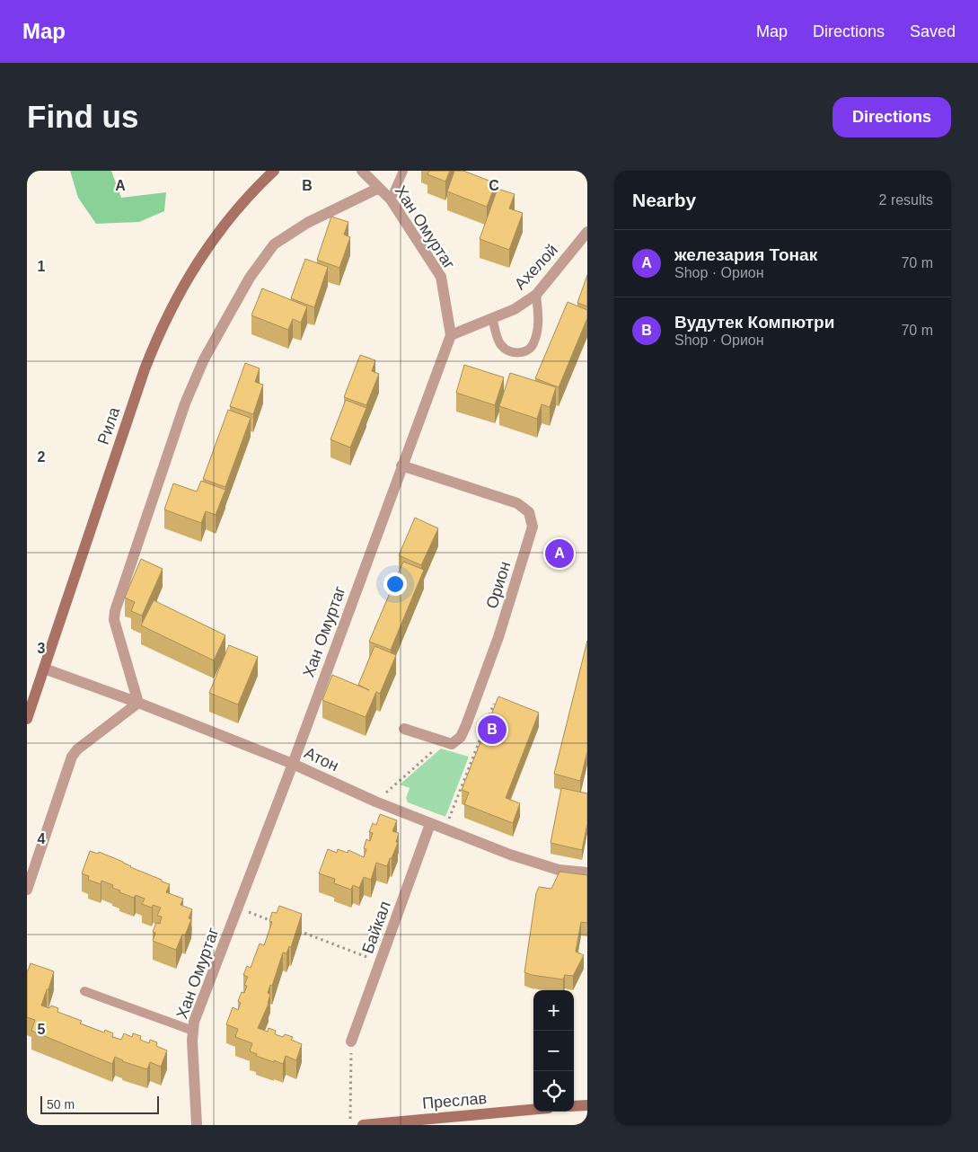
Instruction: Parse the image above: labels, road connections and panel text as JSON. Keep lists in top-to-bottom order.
{
  "streets": {
    "street": [
      "Хан Омуртаг",
      "Ахелой",
      "Рила",
      "Орион",
      "Атон",
      "Байкал",
      "Преслав"
    ]
  },
  "crossings": [
    ["Хан Омуртаг", "Ахелой"],
    ["Хан Омуртаг", "Орион"],
    ["Хан Омуртаг", "Атон"],
    ["Рила", "Атон"],
    ["Атон", "Байкал"]
  ],
  "scale_bar": "50 m",
  "page": {
    "header": "Map",
    "nav": ["Map", "Directions", "Saved"],
    "buttons": "Directions",
    "title": "Find us",
    "heading": ["Nearby", "2 results"],
    "list": [
      {
        "mark": "A",
        "name": "железария Тонак",
        "note": "Shop · Орион",
        "value": "70 m"
      },
      {
        "mark": "B",
        "name": "Вудутек Компютри",
        "note": "Shop · Орион",
        "value": "70 m"
      }
    ],
    "pins": ["A", "B"],
    "map_buttons": ["+", "−"],
    "scale": "50 m"
  },
  "grid": {
    "columns": ["A", "B", "C"],
    "rows": [
      "1",
      "2",
      "3",
      "4",
      "5"
    ]
  }
}
